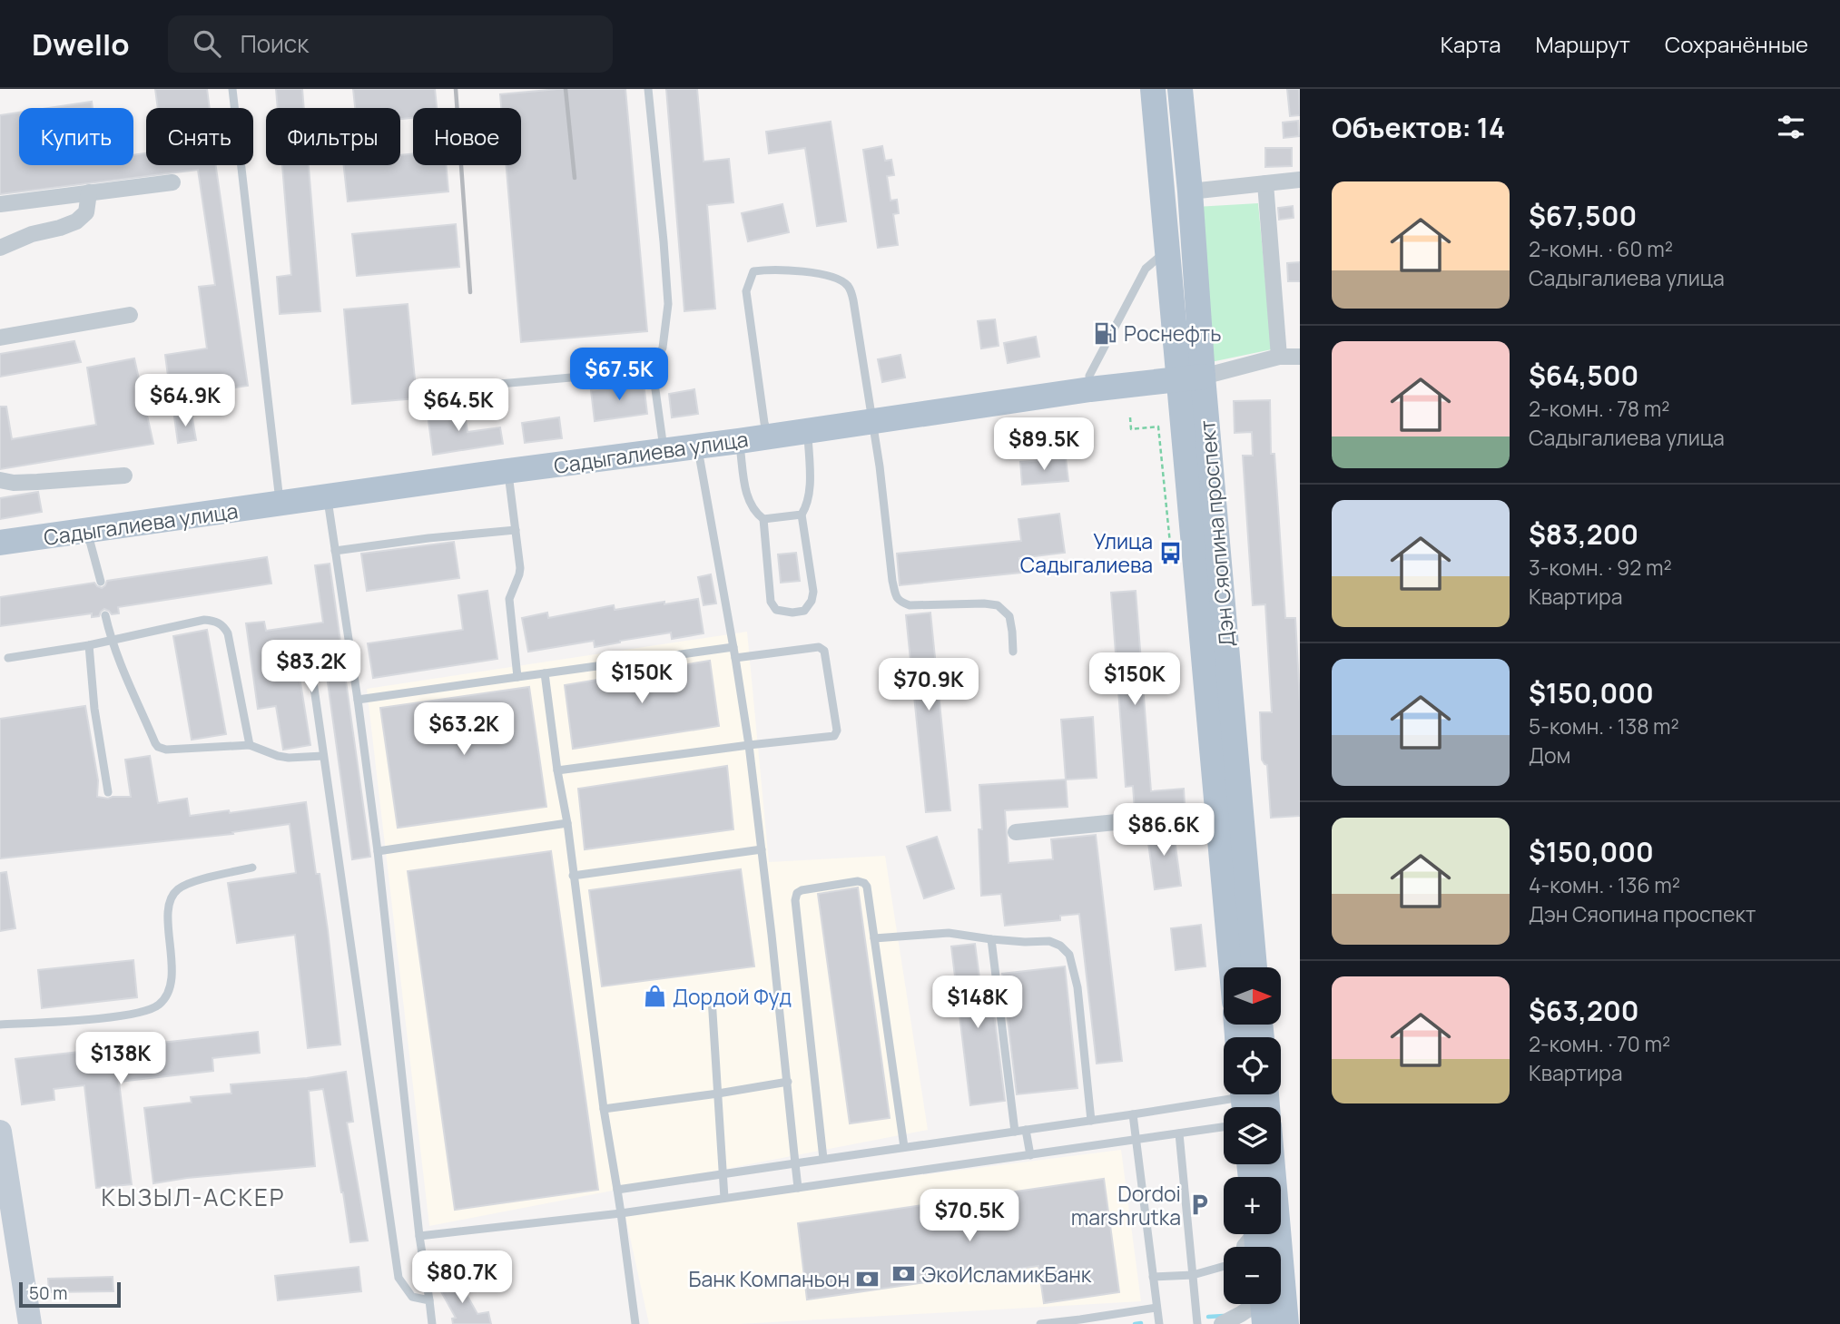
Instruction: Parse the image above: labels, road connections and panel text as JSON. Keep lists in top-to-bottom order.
{
  "streets": {
    "main road": ["Садыгалиева улица", "Дэн Сяопина проспект"]
  },
  "crossings": [
    ["Садыгалиева улица", "Дэн Сяопина проспект"]
  ],
  "districts": ["КЫЗЫЛ-АСКЕР"],
  "places": {
    "fuel station": ["Роснефть"],
    "bus stop": ["Улица Садыгалиева"],
    "shop": ["Дордой Фуд"],
    "parking": ["Dordoi marshrutka"],
    "bank": ["ЭкоИсламикБанк", "Банк Компаньон"]
  },
  "scale_bar": "50 m",
  "north": "right",
  "page": {
    "header": "Dwello",
    "search": "Поиск",
    "nav": ["Карта", "Маршрут", "Сохранённые"],
    "heading": "Объектов: 14",
    "chip": [
      "Купить",
      "Снять",
      "Фильтры",
      "Новое"
    ],
    "list": [
      {
        "name": "$67,500",
        "note": "2-комн. · 60 m² · Садыгалиева улица"
      },
      {
        "name": "$64,500",
        "note": "2-комн. · 78 m² · Садыгалиева улица"
      },
      {
        "name": "$83,200",
        "note": "3-комн. · 92 m² · Квартира"
      },
      {
        "name": "$150,000",
        "note": "5-комн. · 138 m² · Дом"
      },
      {
        "name": "$150,000",
        "note": "4-комн. · 136 m² · Дэн Сяопина проспект"
      },
      {
        "name": "$63,200",
        "note": "2-комн. · 70 m² · Квартира"
      }
    ],
    "price": [
      "$67.5K",
      "$64.9K",
      "$64.5K",
      "$89.5K",
      "$83.2K",
      "$150K",
      "$150K",
      "$70.9K",
      "$63.2K",
      "$86.6K",
      "$148K",
      "$138K",
      "$70.5K",
      "$80.7K"
    ],
    "map_buttons": ["+", "−"],
    "scale": "50 m"
  }
}
